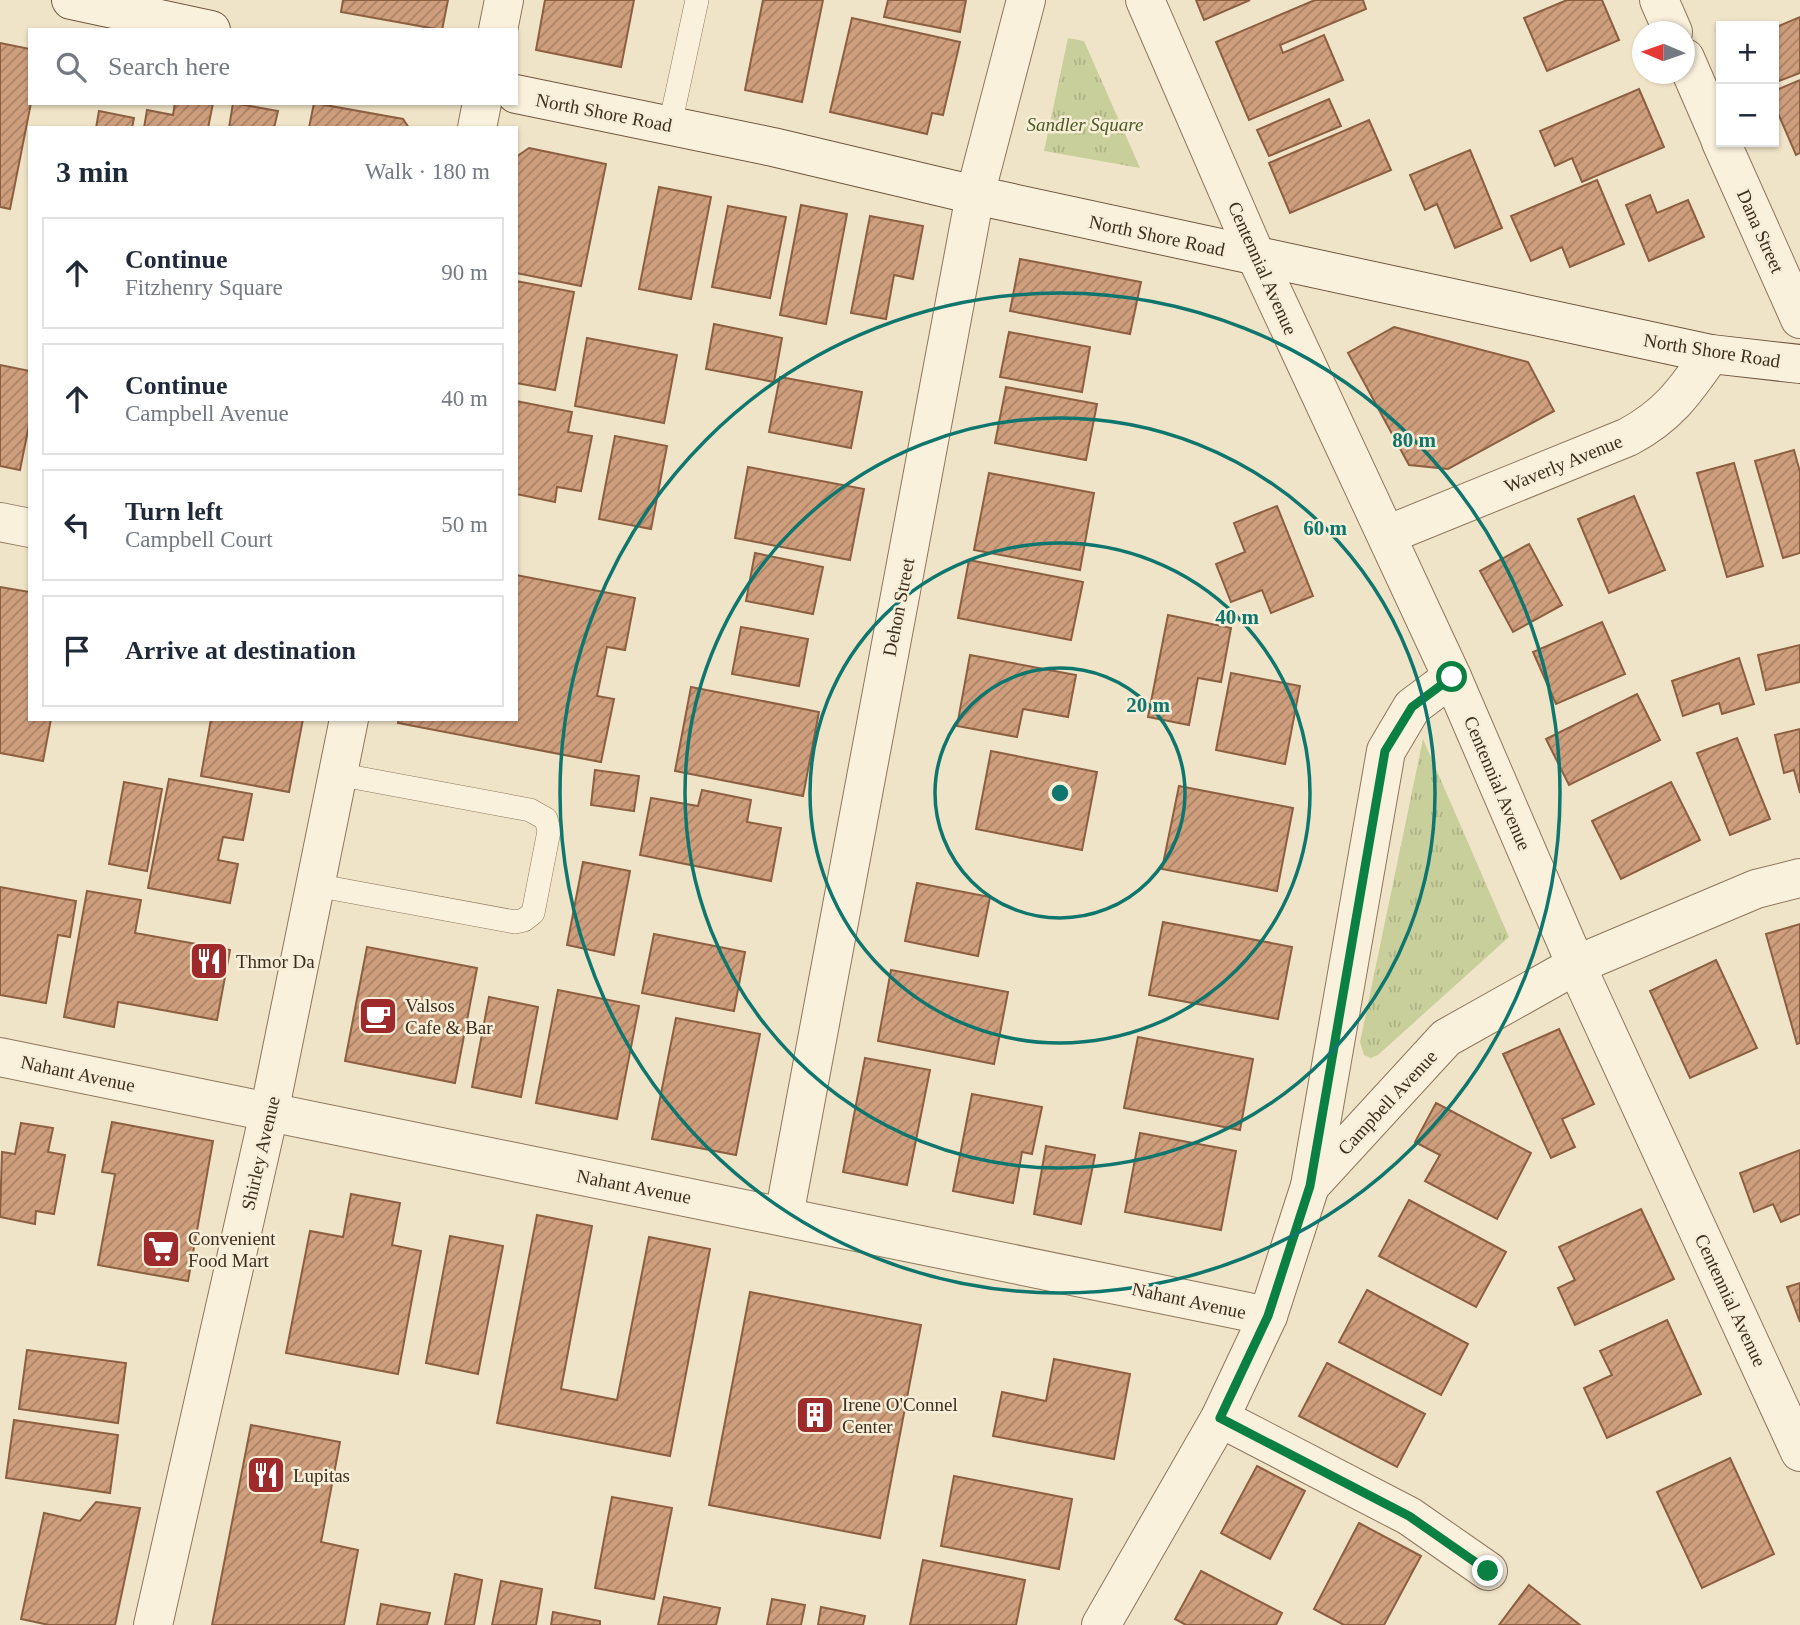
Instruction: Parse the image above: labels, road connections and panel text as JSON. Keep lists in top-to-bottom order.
{
  "streets": {
    "street": [
      "North Shore Road",
      "Dana Street",
      "Centennial Avenue",
      "Waverly Avenue",
      "Dehon Street",
      "Nahant Avenue",
      "Campbell Avenue",
      "Shirley Avenue"
    ]
  },
  "crossings": [
    ["North Shore Road", "Centennial Avenue"],
    ["North Shore Road", "Waverly Avenue"],
    ["North Shore Road", "Dehon Street"],
    ["Centennial Avenue", "Waverly Avenue"],
    ["Centennial Avenue", "Campbell Avenue"],
    ["Dehon Street", "Nahant Avenue"],
    ["Nahant Avenue", "Campbell Avenue"],
    ["Nahant Avenue", "Shirley Avenue"]
  ],
  "parks": ["Sandler Square"],
  "places": {
    "restaurant": ["Thmor Da", "Lupitas"],
    "cafe": ["Valsos Cafe & Bar"],
    "supermarket": ["Convenient Food Mart"],
    "building": ["Irene O'Connel Center"]
  },
  "north": "left",
  "page": {
    "map_buttons": ["+", "−"],
    "search": "Search here",
    "heading": ["3 min", "Walk · 180 m"],
    "list": [
      ["Continue", "Fitzhenry Square", "90 m"],
      ["Continue", "Campbell Avenue", "40 m"],
      ["Turn left", "Campbell Court", "50 m"],
      "Arrive at destination"
    ]
  },
  "rings": [
    "80 m",
    "60 m",
    "40 m",
    "20 m"
  ]
}
